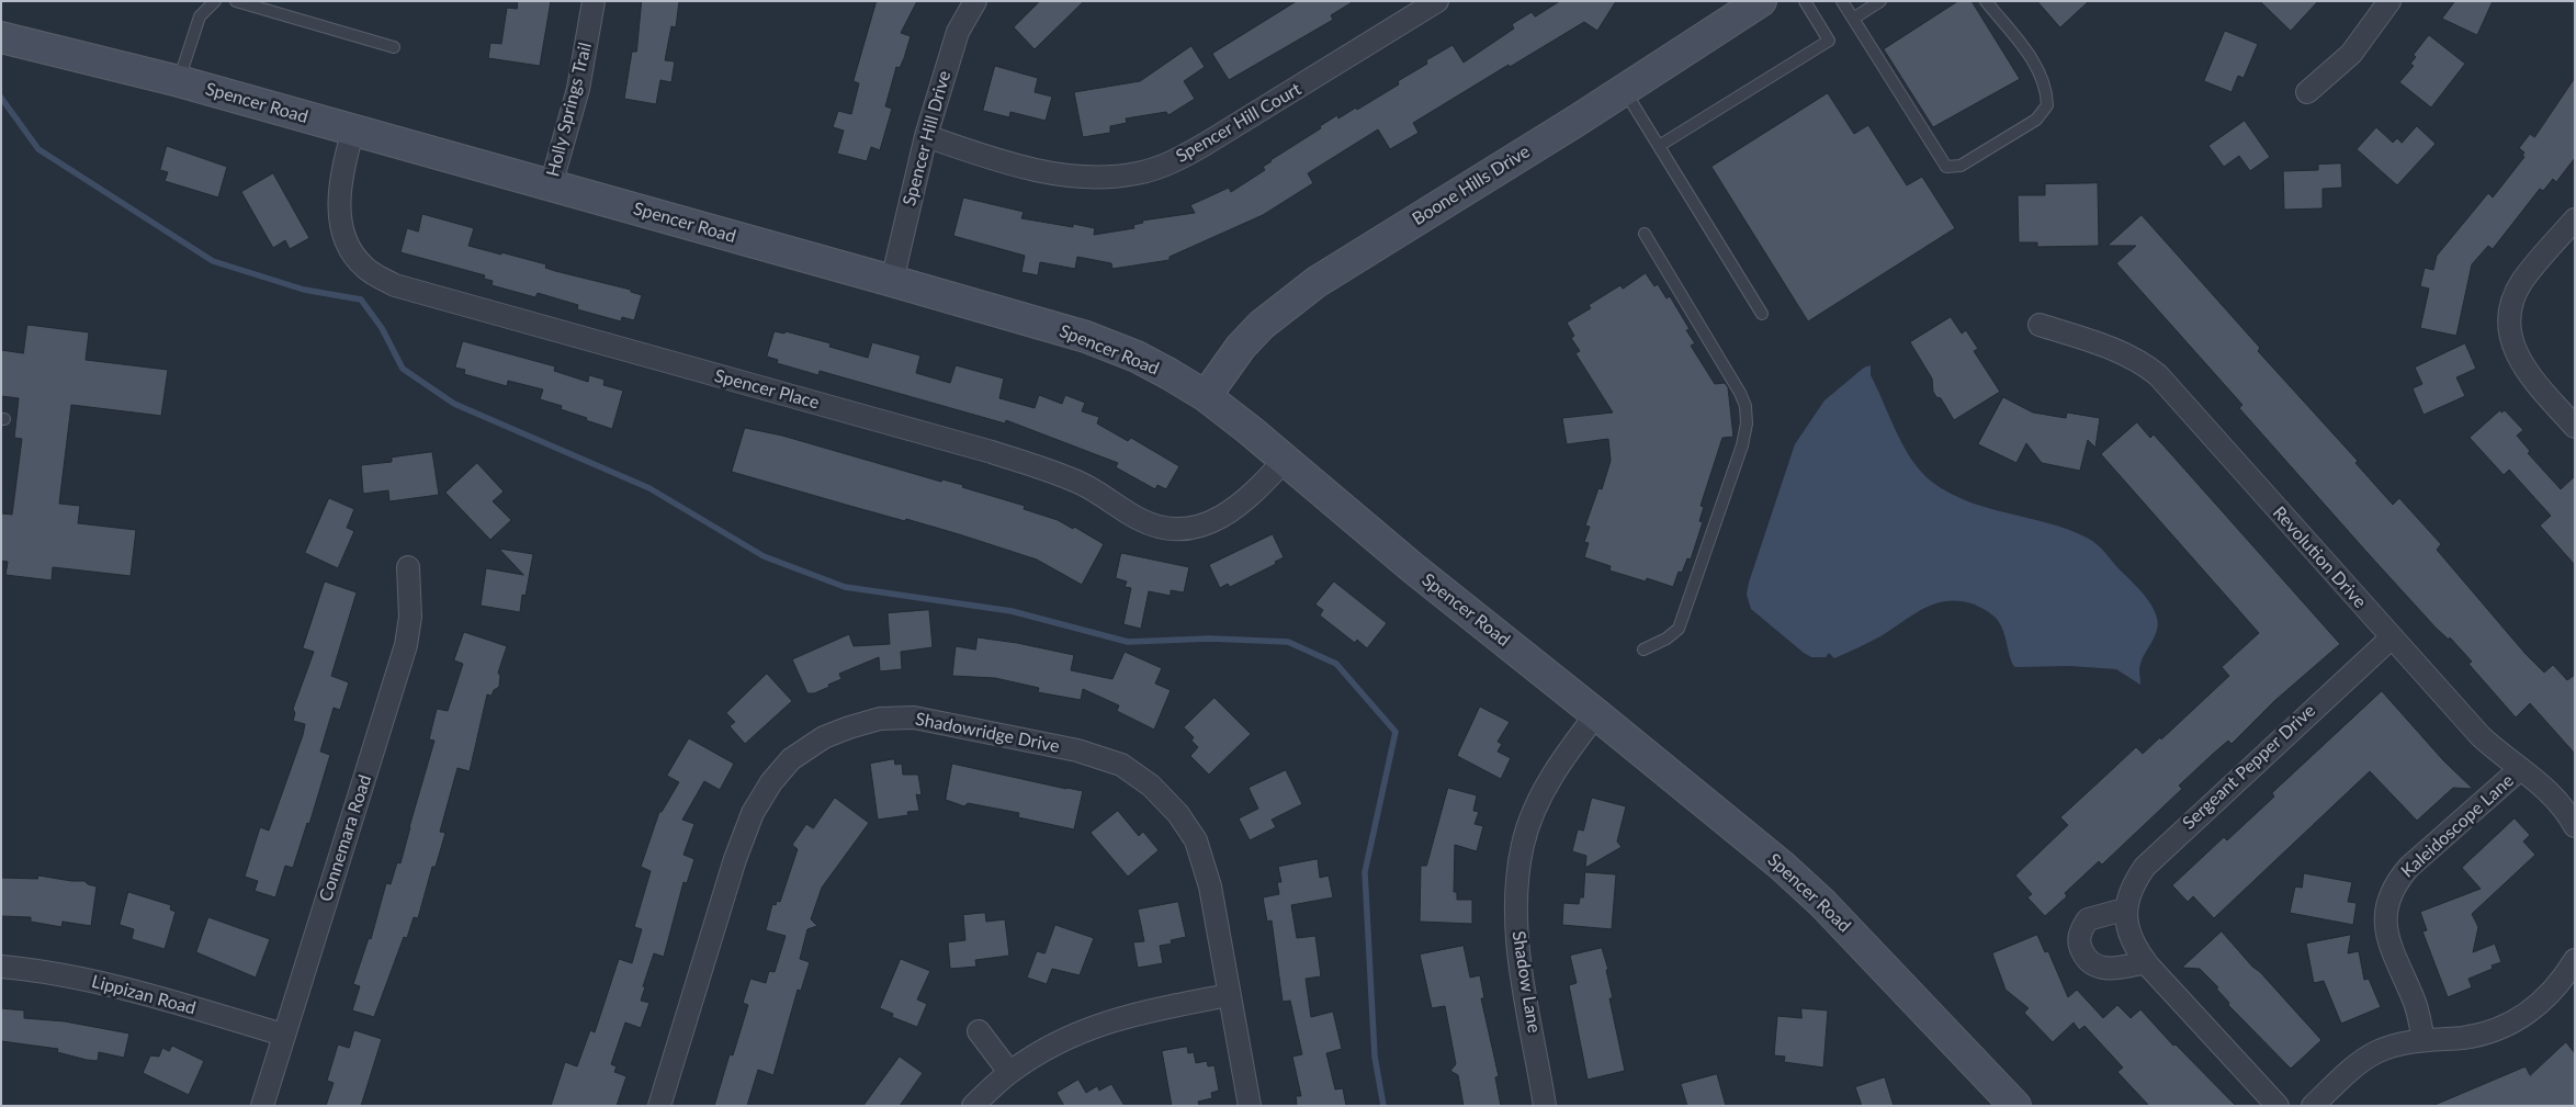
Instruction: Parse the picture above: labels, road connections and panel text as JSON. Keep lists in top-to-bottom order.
{
  "streets": {
    "main road": ["Spencer Road", "Boone Hills Drive"],
    "street": [
      "Holly Springs Trail",
      "Spencer Hill Court",
      "Spencer Hill Drive",
      "Spencer Place",
      "Revolution Drive",
      "Shadowridge Drive",
      "Sergeant Pepper Drive",
      "Kaleidoscope Lane",
      "Connemara Road",
      "Shadow Lane",
      "Lippizan Road"
    ]
  },
  "crossings": [
    ["Spencer Road", "Holly Springs Trail"],
    ["Spencer Road", "Spencer Hill Drive"],
    ["Spencer Road", "Boone Hills Drive"],
    ["Spencer Road", "Spencer Place"],
    ["Spencer Road", "Shadow Lane"],
    ["Spencer Hill Court", "Spencer Hill Drive"],
    ["Revolution Drive", "Sergeant Pepper Drive"],
    ["Revolution Drive", "Kaleidoscope Lane"],
    ["Connemara Road", "Lippizan Road"]
  ]
}
